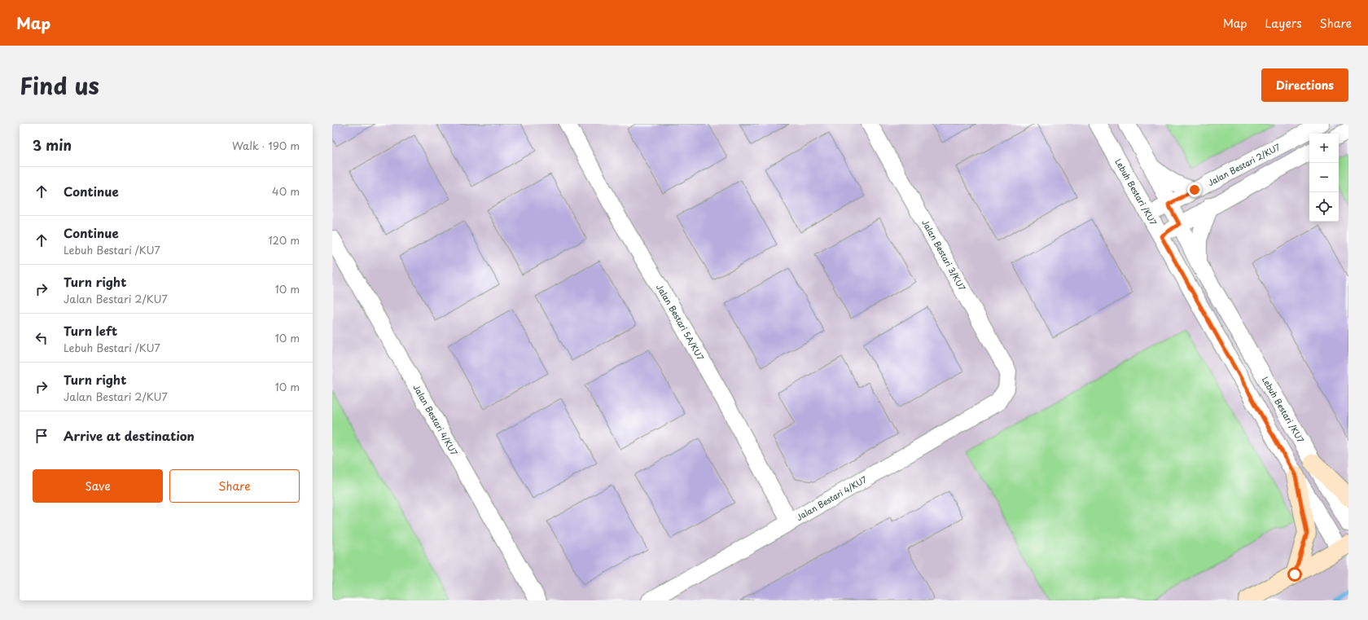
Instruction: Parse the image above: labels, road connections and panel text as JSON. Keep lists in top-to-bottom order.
{
  "streets": {
    "street": [
      "Jalan Bestari 2/KU7",
      "Lebuh Bestari /KU7",
      "Jalan Bestari 3/KU7",
      "Jalan Bestari 5A/KU7",
      "Jalan Bestari 4/KU7"
    ]
  },
  "crossings": [
    ["Jalan Bestari 2/KU7", "Lebuh Bestari /KU7"],
    ["Jalan Bestari 3/KU7", "Jalan Bestari 4/KU7"],
    ["Jalan Bestari 5A/KU7", "Jalan Bestari 4/KU7"]
  ],
  "page": {
    "header": "Map",
    "nav": ["Map", "Layers", "Share"],
    "title": "Find us",
    "buttons": [
      "Directions",
      ["Save", "Share"]
    ],
    "heading": ["3 min", "Walk · 190 m"],
    "map_buttons": ["+", "−"],
    "list": [
      ["Continue", "40 m"],
      ["Continue", "Lebuh Bestari /KU7", "120 m"],
      ["Turn right", "Jalan Bestari 2/KU7", "10 m"],
      ["Turn left", "Lebuh Bestari /KU7", "10 m"],
      ["Turn right", "Jalan Bestari 2/KU7", "10 m"],
      "Arrive at destination"
    ]
  }
}
